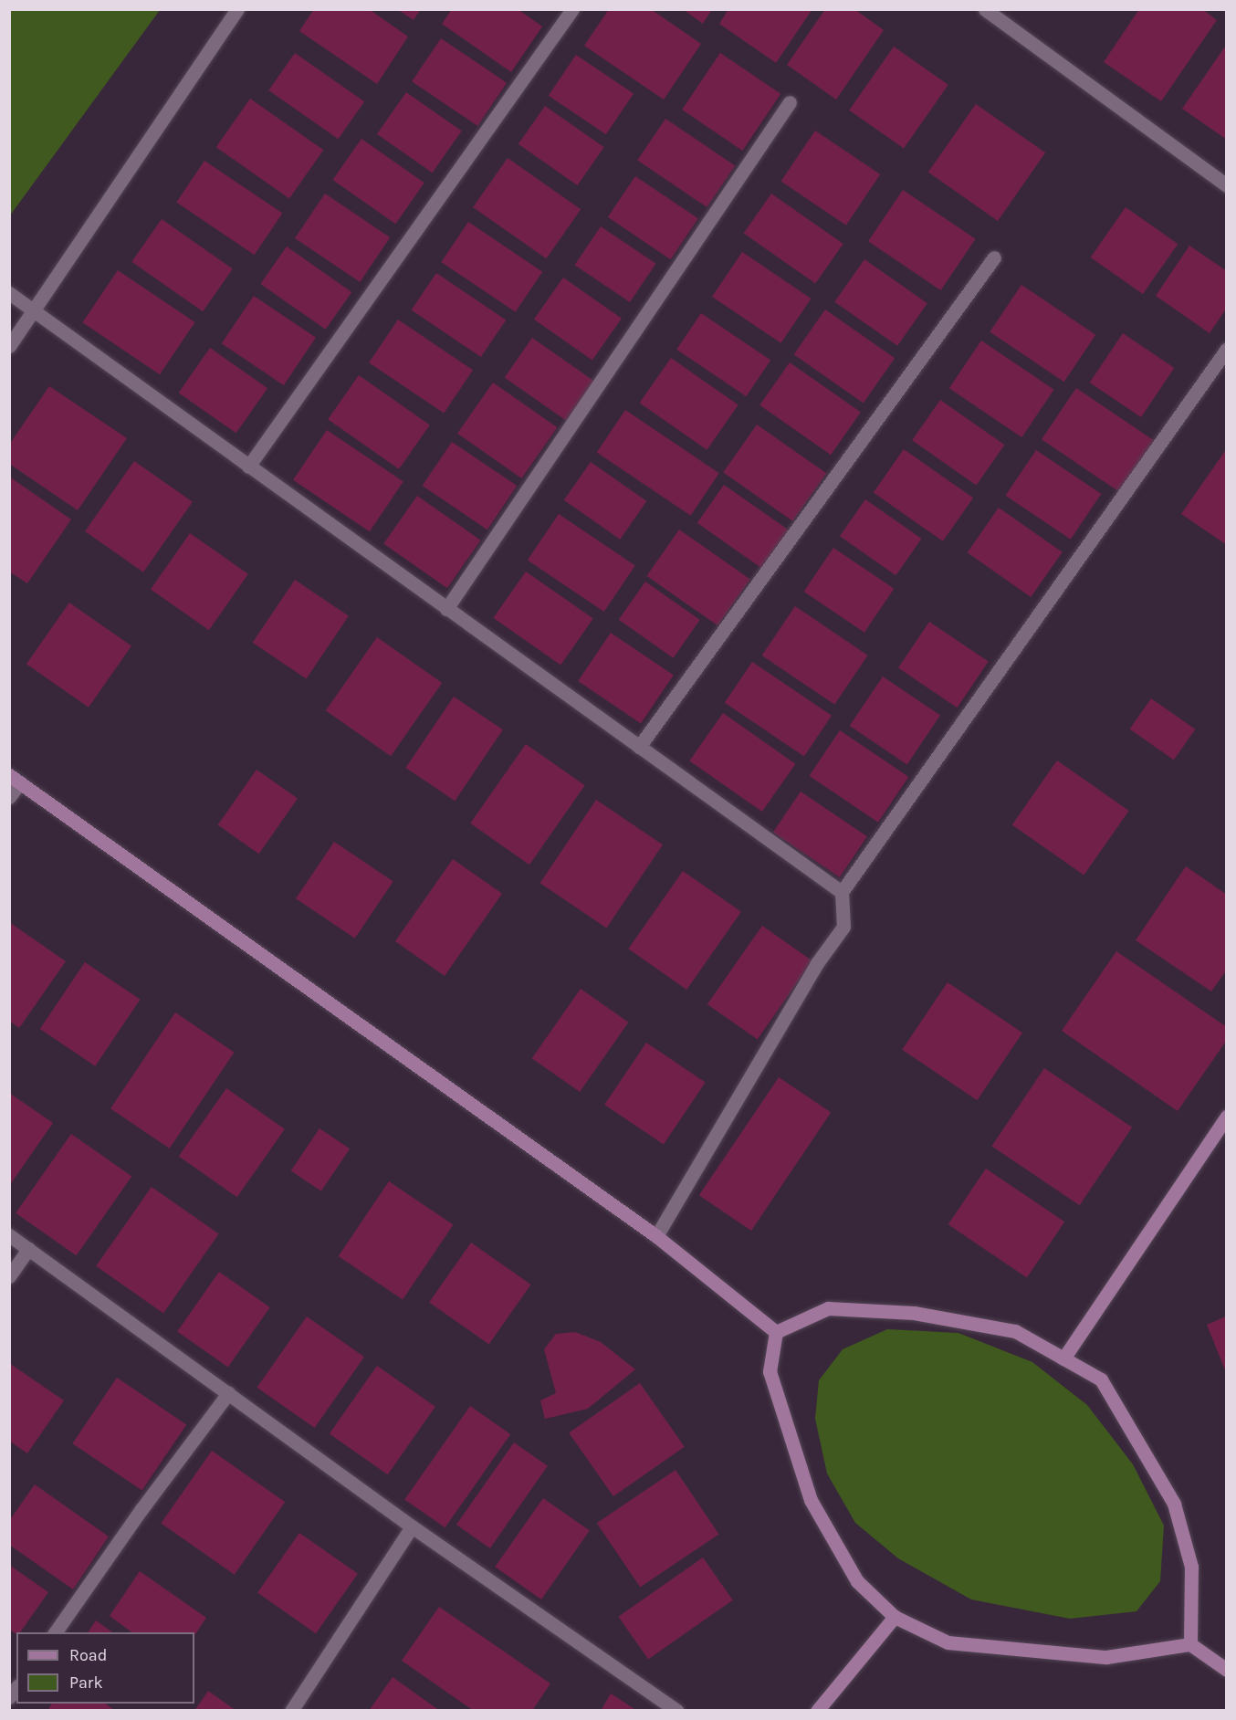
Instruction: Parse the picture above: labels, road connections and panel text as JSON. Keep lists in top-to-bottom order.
{
  "legend": ["Road", "Park"]
}
